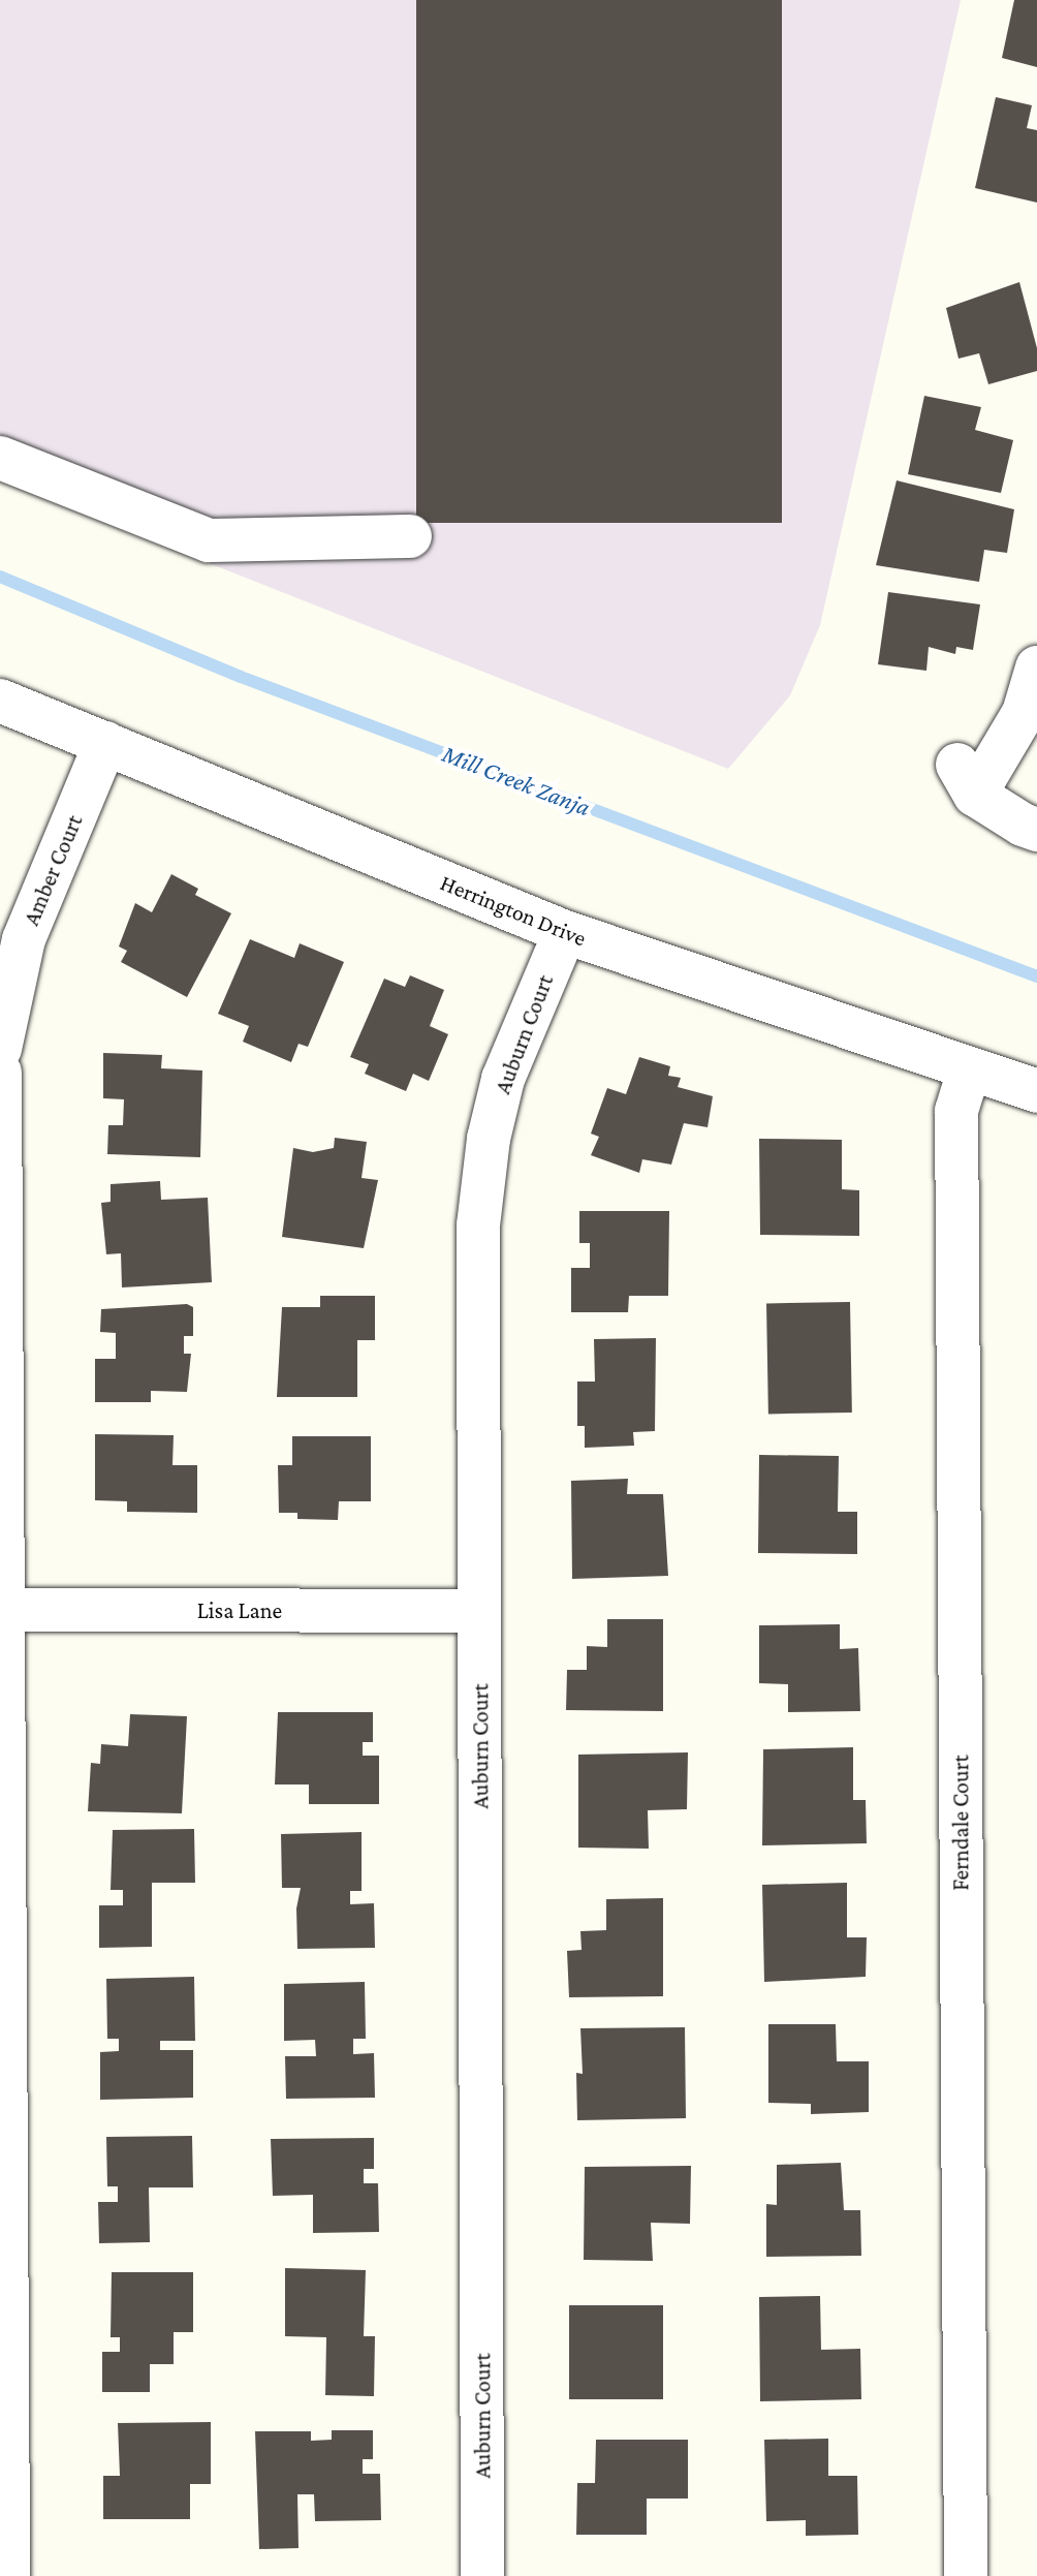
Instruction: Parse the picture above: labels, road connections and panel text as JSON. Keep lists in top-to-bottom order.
{
  "streets": {
    "street": [
      "Amber Court",
      "Herrington Drive",
      "Auburn Court",
      "Lisa Lane",
      "Ferndale Court"
    ]
  },
  "crossings": [
    ["Amber Court", "Herrington Drive"],
    ["Herrington Drive", "Auburn Court"],
    ["Herrington Drive", "Ferndale Court"],
    ["Auburn Court", "Lisa Lane"]
  ],
  "water": ["Mill Creek Zanja"]
}
